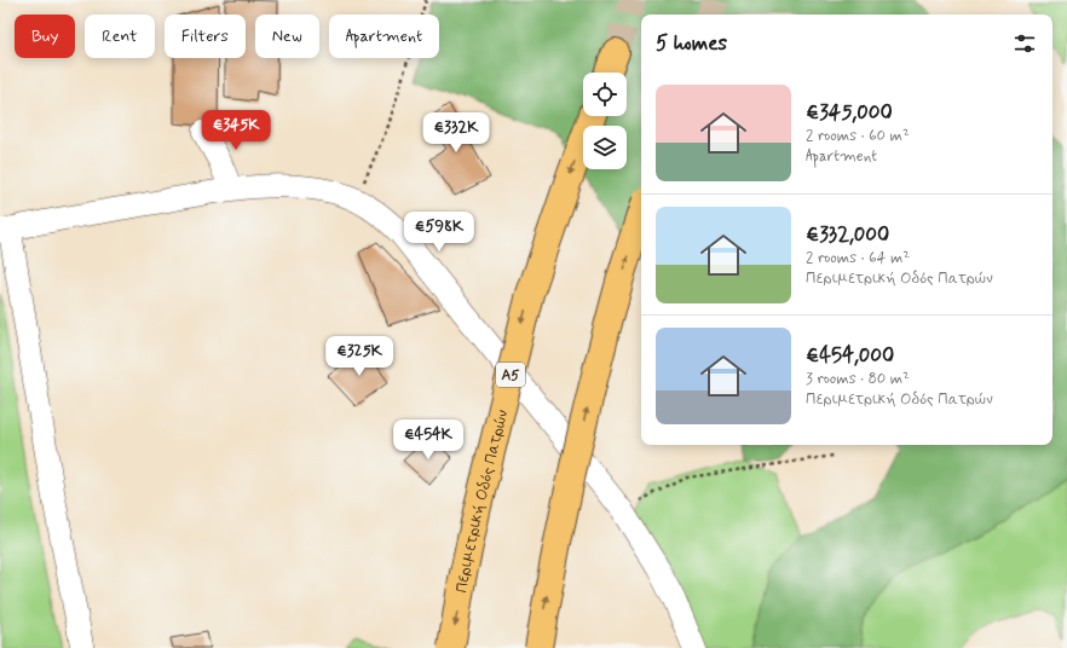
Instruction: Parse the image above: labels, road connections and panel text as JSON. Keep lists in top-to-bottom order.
{
  "streets": {
    "highway": ["Α5", "Περιμετρική Οδός Πατρών"]
  },
  "page": {
    "chip": [
      "Buy",
      "Rent",
      "Filters",
      "New",
      "Apartment"
    ],
    "heading": "5 homes",
    "list": [
      {
        "name": "€345,000",
        "note": "2 rooms · 60 m² · Apartment"
      },
      {
        "name": "€332,000",
        "note": "2 rooms · 64 m² · Περιμετρική Οδός Πατρών"
      },
      {
        "name": "€454,000",
        "note": "3 rooms · 80 m² · Περιμετρική Οδός Πατρών"
      }
    ],
    "price": [
      "€345K",
      "€332K",
      "€598K",
      "€325K",
      "€454K"
    ]
  }
}
